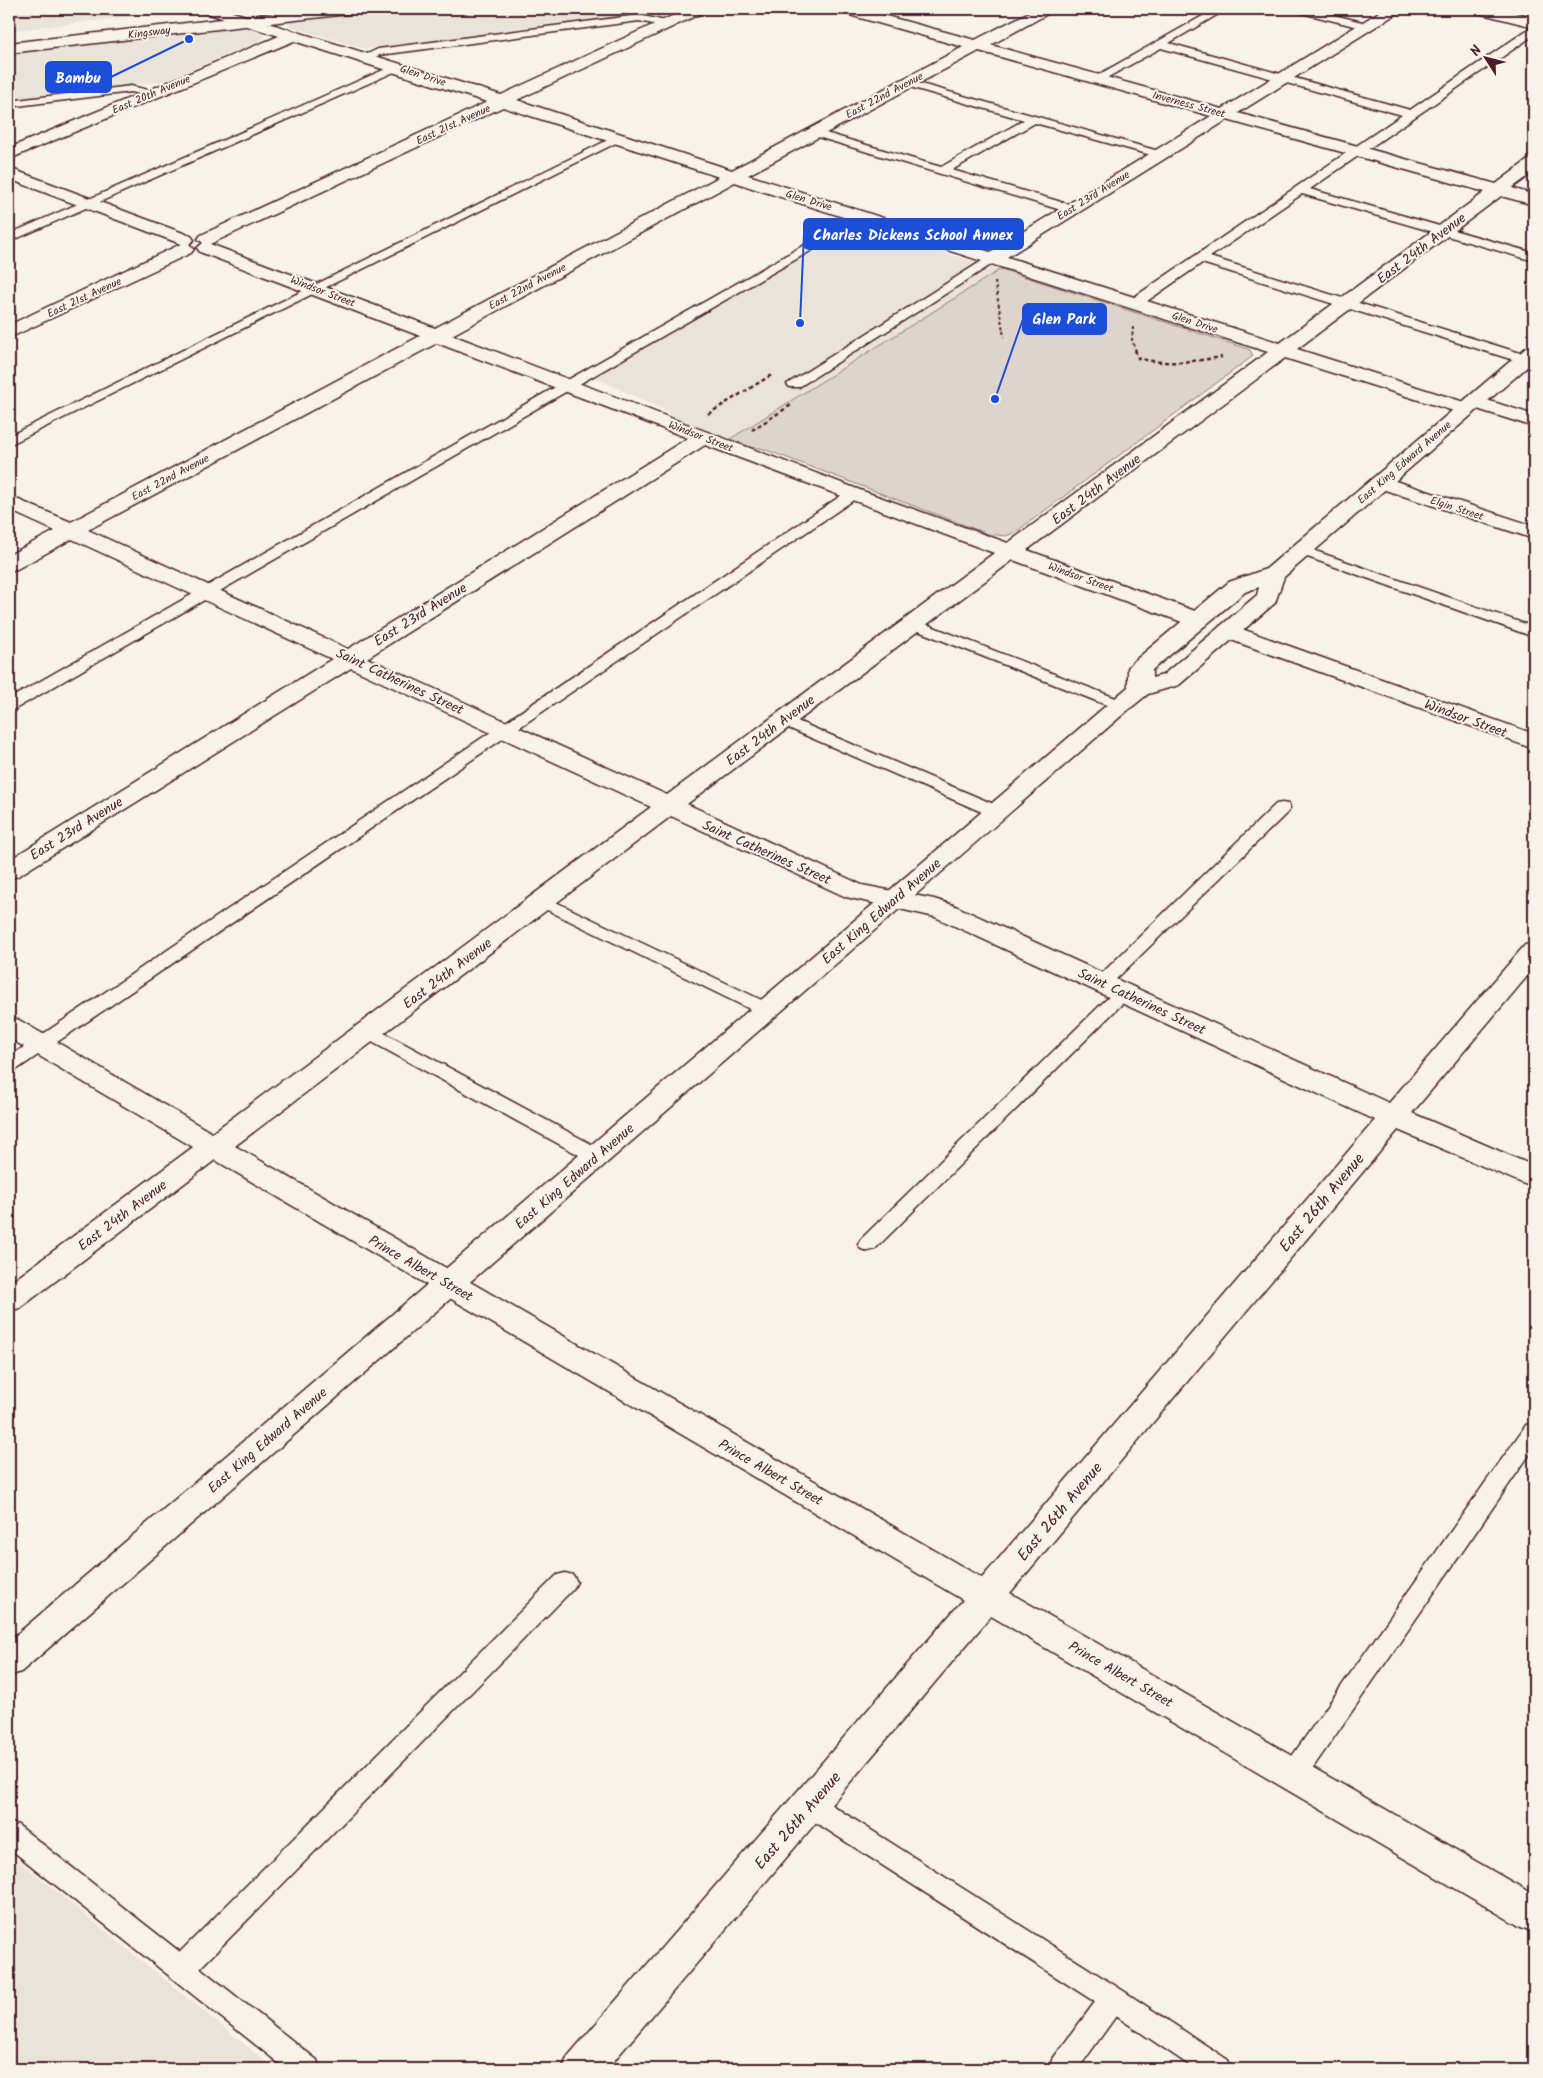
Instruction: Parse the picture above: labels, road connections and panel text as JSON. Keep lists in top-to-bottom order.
{
  "streets": {
    "street": [
      "Kingsway",
      "Glen Drive",
      "East 20th Avenue",
      "East 22nd Avenue",
      "Inverness Street",
      "East 21st Avenue",
      "East 23rd Avenue",
      "East 24th Avenue",
      "Windsor Street",
      "East King Edward Avenue",
      "Elgin Street",
      "Saint Catherines Street",
      "East 26th Avenue",
      "Prince Albert Street"
    ]
  },
  "crossings": [
    ["Kingsway", "Glen Drive"],
    ["Glen Drive", "East 20th Avenue"],
    ["Glen Drive", "East 22nd Avenue"],
    ["Glen Drive", "East 21st Avenue"],
    ["Glen Drive", "East 23rd Avenue"],
    ["Glen Drive", "East 24th Avenue"],
    ["Glen Drive", "East King Edward Avenue"],
    ["East 22nd Avenue", "Inverness Street"],
    ["East 22nd Avenue", "Windsor Street"],
    ["East 22nd Avenue", "Saint Catherines Street"],
    ["Inverness Street", "East 23rd Avenue"],
    ["Inverness Street", "East 24th Avenue"],
    ["East 21st Avenue", "Windsor Street"],
    ["East 23rd Avenue", "Windsor Street"],
    ["East 23rd Avenue", "Saint Catherines Street"],
    ["East 24th Avenue", "Windsor Street"],
    ["East 24th Avenue", "Saint Catherines Street"],
    ["East 24th Avenue", "Prince Albert Street"],
    ["Windsor Street", "East King Edward Avenue"],
    ["East King Edward Avenue", "Elgin Street"],
    ["East King Edward Avenue", "Saint Catherines Street"],
    ["East King Edward Avenue", "Prince Albert Street"],
    ["Saint Catherines Street", "East 26th Avenue"],
    ["East 26th Avenue", "Prince Albert Street"]
  ],
  "places": ["Bambu", "Charles Dickens School Annex", "Glen Park"],
  "north": "top left"
}
